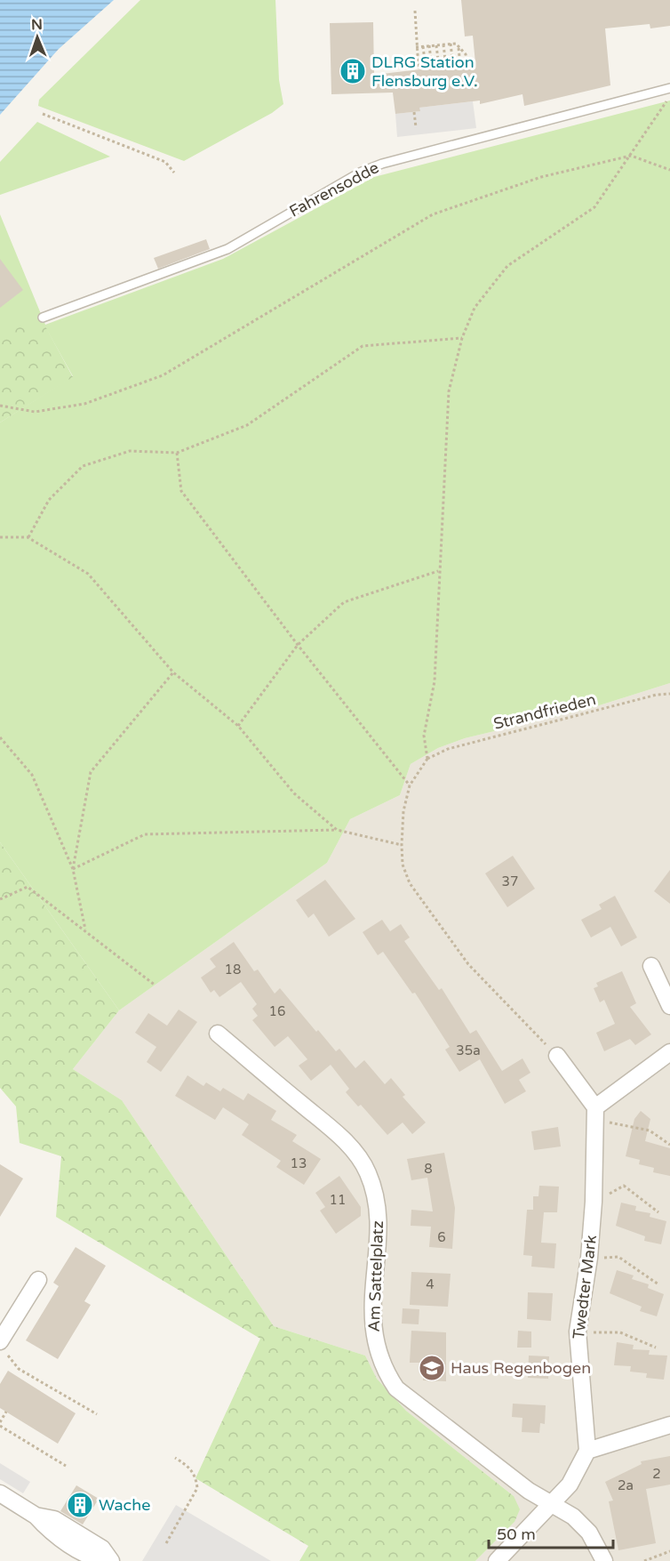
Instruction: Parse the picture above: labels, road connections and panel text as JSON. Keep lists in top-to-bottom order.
{
  "streets": {
    "street": ["Am Sattelplatz", "Twedter Mark"],
    "lane": ["Fahrensodde"],
    "path": ["Strandfrieden"]
  },
  "places": {
    "building": ["DLRG Station Flensburg e.V.", "Wache"],
    "school or university": ["Haus Regenbogen"]
  },
  "house_numbers": [
    "37",
    "18",
    "16",
    "35a",
    "13",
    "8",
    "11",
    "6",
    "4",
    "2",
    "2a"
  ],
  "scale_bar": "50 m",
  "north": "top"
}
